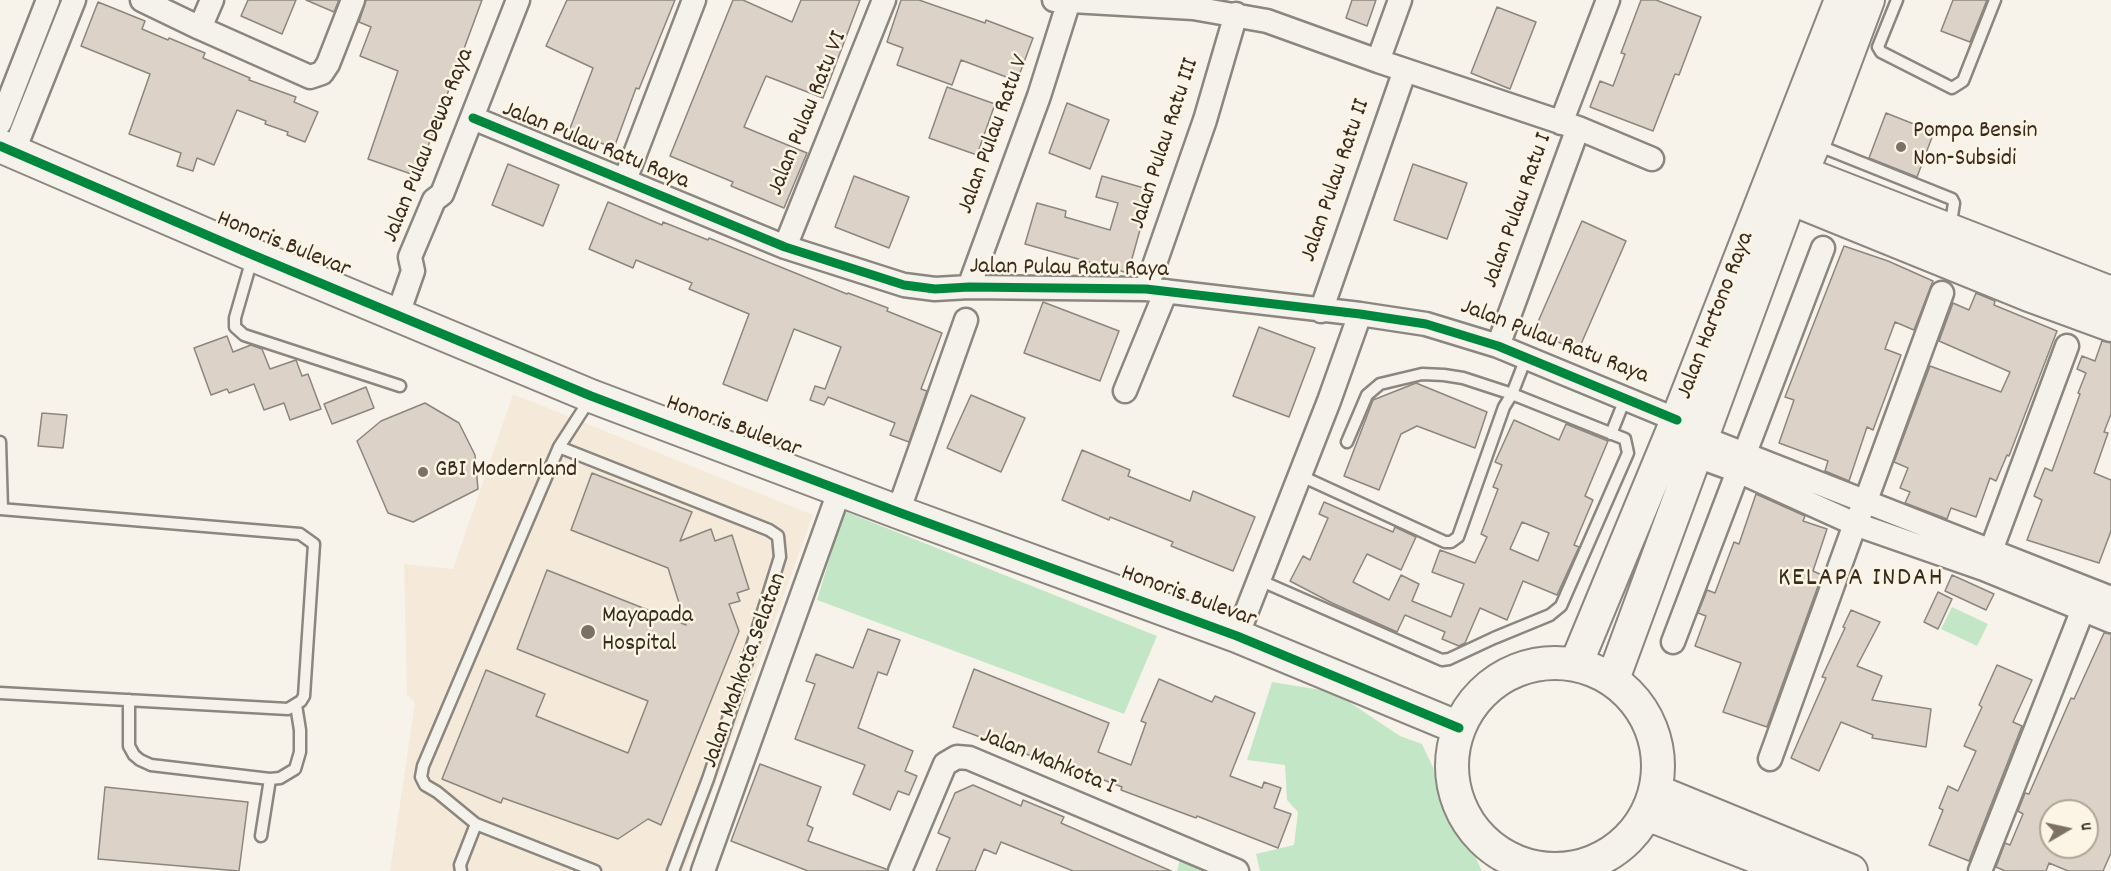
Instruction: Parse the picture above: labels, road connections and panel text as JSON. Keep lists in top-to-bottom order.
{
  "streets": {
    "street": [
      "Jalan Pulau Ratu VI",
      "Jalan Pulau Ratu V",
      "Jalan Pulau Ratu III",
      "Jalan Pulau Dewa Raya",
      "Jalan Pulau Ratu Raya",
      "Jalan Pulau Ratu II",
      "Jalan Pulau Ratu I",
      "Honoris Bulevar",
      "Jalan Hartono Raya",
      "Jalan Mahkota Selatan",
      "Jalan Mahkota I"
    ]
  },
  "crossings": [
    ["Jalan Pulau Ratu VI", "Jalan Pulau Ratu Raya"],
    ["Jalan Pulau Ratu V", "Jalan Pulau Ratu Raya"],
    ["Jalan Pulau Ratu III", "Jalan Pulau Ratu Raya"],
    ["Jalan Pulau Dewa Raya", "Jalan Pulau Ratu Raya"],
    ["Jalan Pulau Dewa Raya", "Honoris Bulevar"],
    ["Jalan Pulau Ratu Raya", "Jalan Pulau Ratu II"],
    ["Jalan Pulau Ratu Raya", "Jalan Pulau Ratu I"],
    ["Jalan Pulau Ratu Raya", "Jalan Hartono Raya"],
    ["Honoris Bulevar", "Jalan Hartono Raya"],
    ["Honoris Bulevar", "Jalan Mahkota Selatan"]
  ],
  "districts": ["KELAPA INDAH"],
  "places": ["Pompa Bensin Non-Subsidi", "GBI Modernland", "Mayapada Hospital"],
  "north": "right"
}
